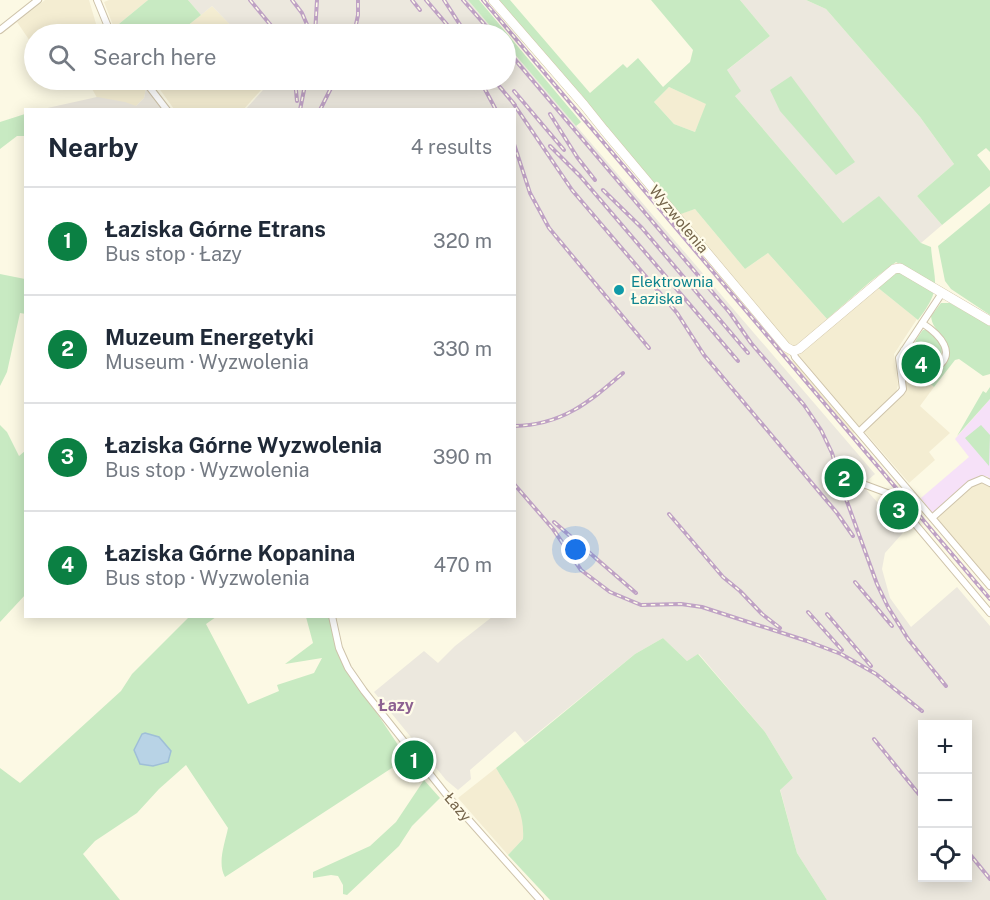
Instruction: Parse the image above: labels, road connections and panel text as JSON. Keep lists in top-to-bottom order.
{
  "streets": {
    "street": ["Wyzwolenia", "Łazy"]
  },
  "districts": ["Łazy"],
  "places": ["Elektrownia Łaziska"],
  "page": {
    "search": "Search here",
    "heading": ["Nearby", "4 results"],
    "list": [
      {
        "mark": "1",
        "name": "Łaziska Górne Etrans",
        "note": "Bus stop · Łazy",
        "value": "320 m"
      },
      {
        "mark": "2",
        "name": "Muzeum Energetyki",
        "note": "Museum · Wyzwolenia",
        "value": "330 m"
      },
      {
        "mark": "3",
        "name": "Łaziska Górne Wyzwolenia",
        "note": "Bus stop · Wyzwolenia",
        "value": "390 m"
      },
      {
        "mark": "4",
        "name": "Łaziska Górne Kopanina",
        "note": "Bus stop · Wyzwolenia",
        "value": "470 m"
      }
    ],
    "pins": [
      "4",
      "2",
      "3",
      "1"
    ],
    "map_buttons": ["+", "−"]
  }
}
